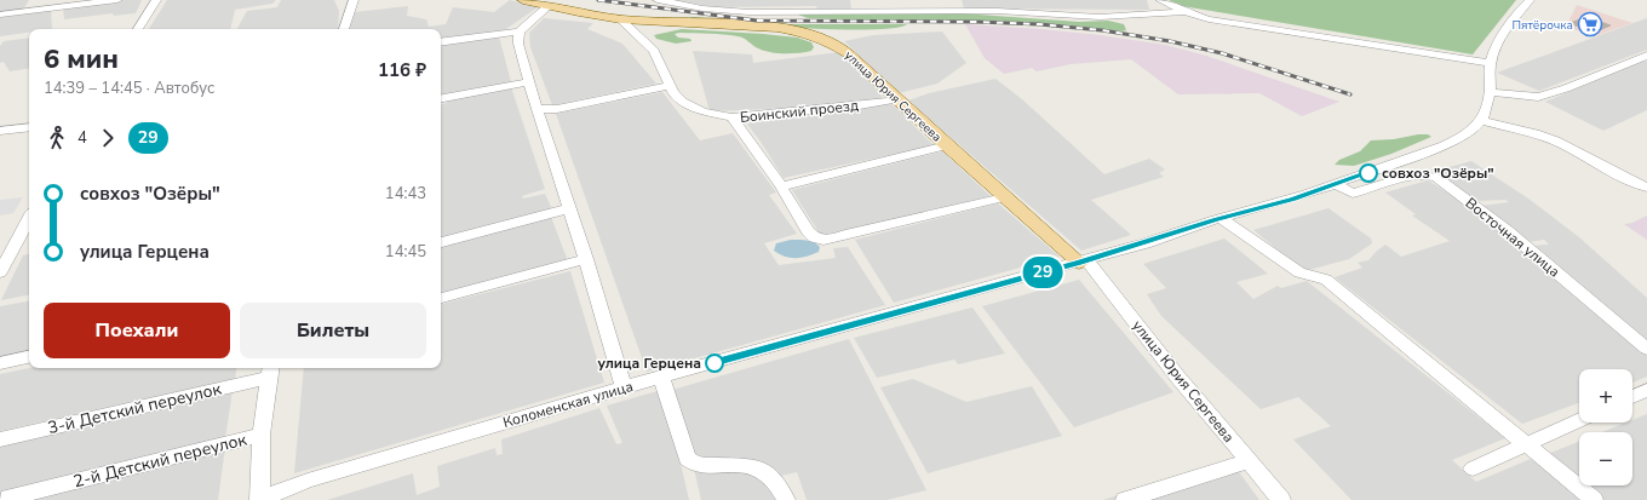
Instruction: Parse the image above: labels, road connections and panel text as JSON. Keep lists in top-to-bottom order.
{
  "streets": {
    "main road": ["улица Юрия Сергеева"],
    "street": [
      "Боинский проезд",
      "Восточная улица",
      "Коломенская улица",
      "3-й Детский переулок",
      "2-й Детский переулок"
    ]
  },
  "crossings": [
    ["улица Юрия Сергеева", "Боинский проезд"],
    ["улица Юрия Сергеева", "Коломенская улица"],
    ["Восточная улица", "Коломенская улица"]
  ],
  "places": {
    "supermarket": ["Пятёрочка"],
    "other": ["совхоз \"Озёры\"", "улица Герцена"]
  },
  "lines": ["bus line 29"],
  "page": {
    "on_map": "29",
    "heading": ["6 мин", "14:39 – 14:45 · Автобус", "116 ₽"],
    "legs": ["4", "29"],
    "list": [
      {
        "name": "совхоз \"Озёры\"",
        "value": "14:43"
      },
      {
        "name": "улица Герцена",
        "value": "14:45"
      }
    ],
    "buttons": ["Поехали", "Билеты"],
    "map_buttons": ["+", "−"]
  }
}
